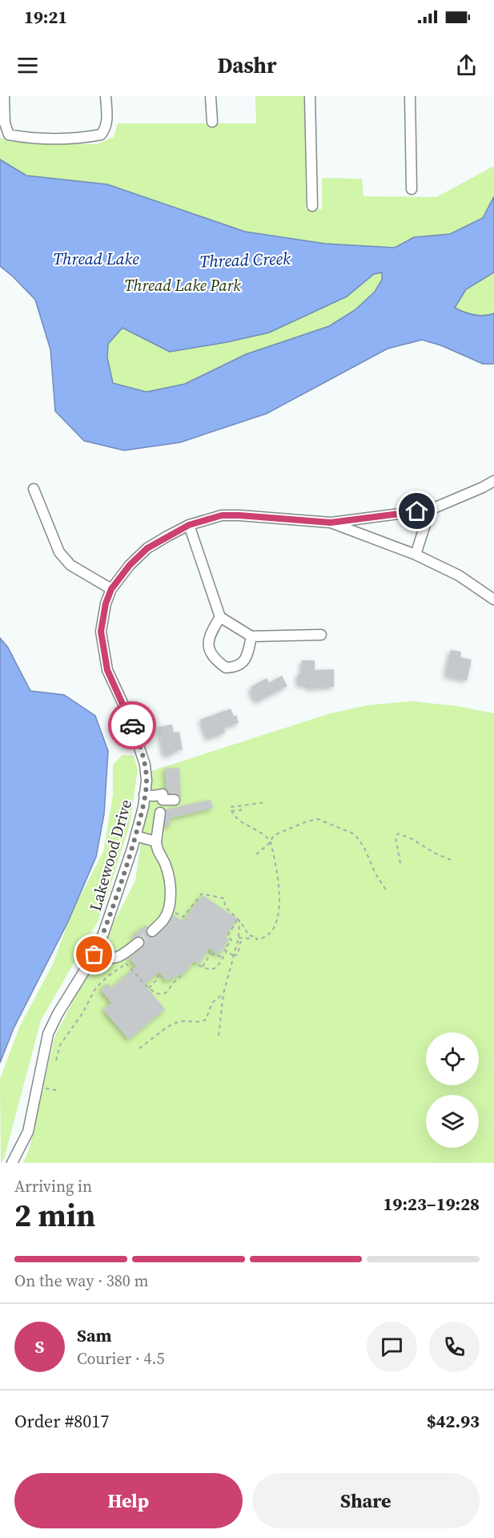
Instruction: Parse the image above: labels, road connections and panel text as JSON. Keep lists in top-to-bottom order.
{
  "streets": {
    "street": ["Lakewood Drive"]
  },
  "water": ["Thread Lake", "Thread Creek"],
  "parks": ["Thread Lake Park"],
  "page": {
    "status": "19:21",
    "header": "Dashr",
    "heading": ["2 min", "Arriving in", "19:23–19:28"],
    "panel": [
      "Sam",
      "Courier · 4.5",
      "Order #8017",
      "$42.93"
    ],
    "bar": "On the way · 380 m",
    "round": "S",
    "buttons": ["Help", "Share"]
  }
}
